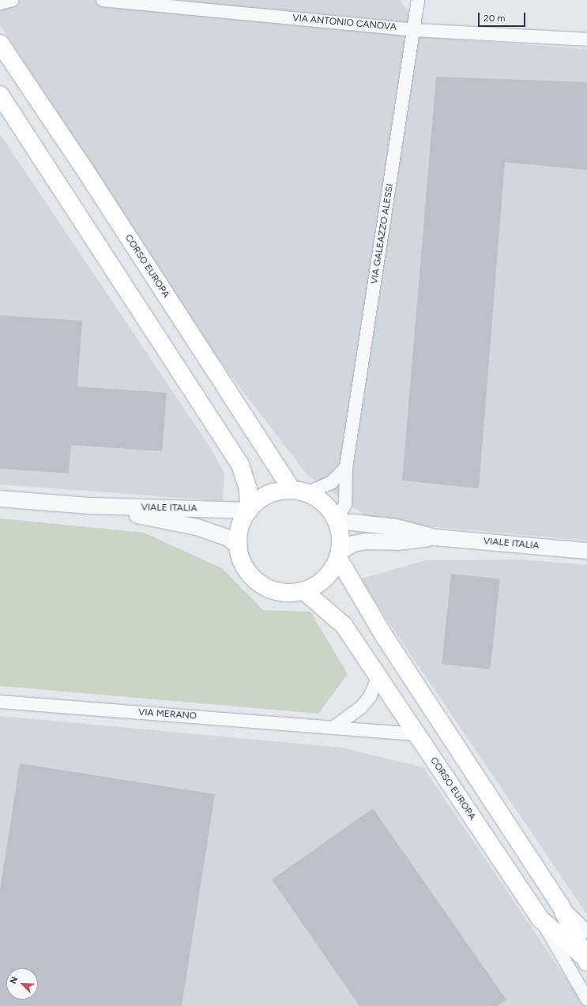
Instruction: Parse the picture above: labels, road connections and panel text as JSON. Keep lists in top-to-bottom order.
{
  "streets": {
    "main road": ["CORSO EUROPA"],
    "street": [
      "VIA ANTONIO CANOVA",
      "VIA GALEAZZO ALESSI",
      "VIALE ITALIA",
      "VIA MERANO"
    ]
  },
  "crossings": [
    ["VIA ANTONIO CANOVA", "VIA GALEAZZO ALESSI"],
    ["VIA GALEAZZO ALESSI", "CORSO EUROPA"],
    ["VIA GALEAZZO ALESSI", "VIALE ITALIA"],
    ["CORSO EUROPA", "VIALE ITALIA"],
    ["CORSO EUROPA", "VIA MERANO"]
  ],
  "scale_bar": "20 m",
  "north": "top left"
}
